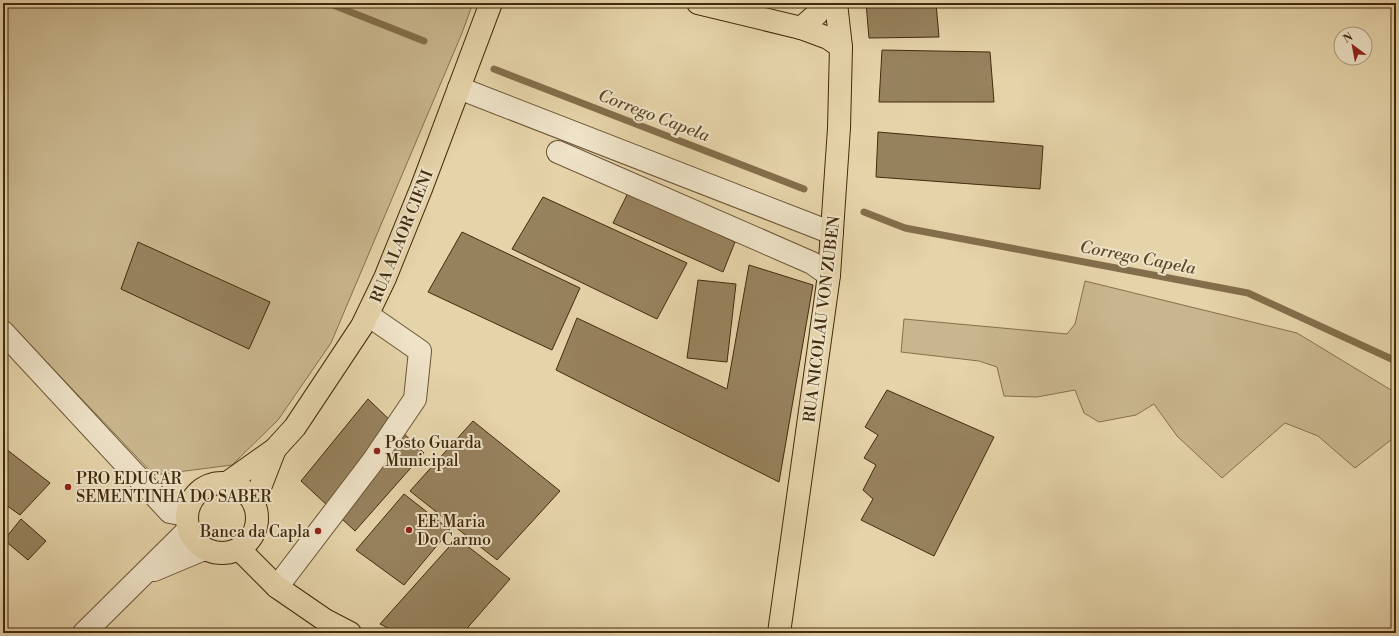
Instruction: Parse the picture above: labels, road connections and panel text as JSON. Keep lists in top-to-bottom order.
{
  "streets": {
    "main road": ["RUA ALAOR CIENI", "RUA NICOLAU VON ZUBEN"]
  },
  "water": ["Corrego Capela"],
  "places": [
    "Posto Guarda Municipal",
    "PRO EDUCAR SEMENTINHA DO SABER",
    "EE Maria Do Carmo",
    "Banca da Capla"
  ],
  "north": "top left"
}
